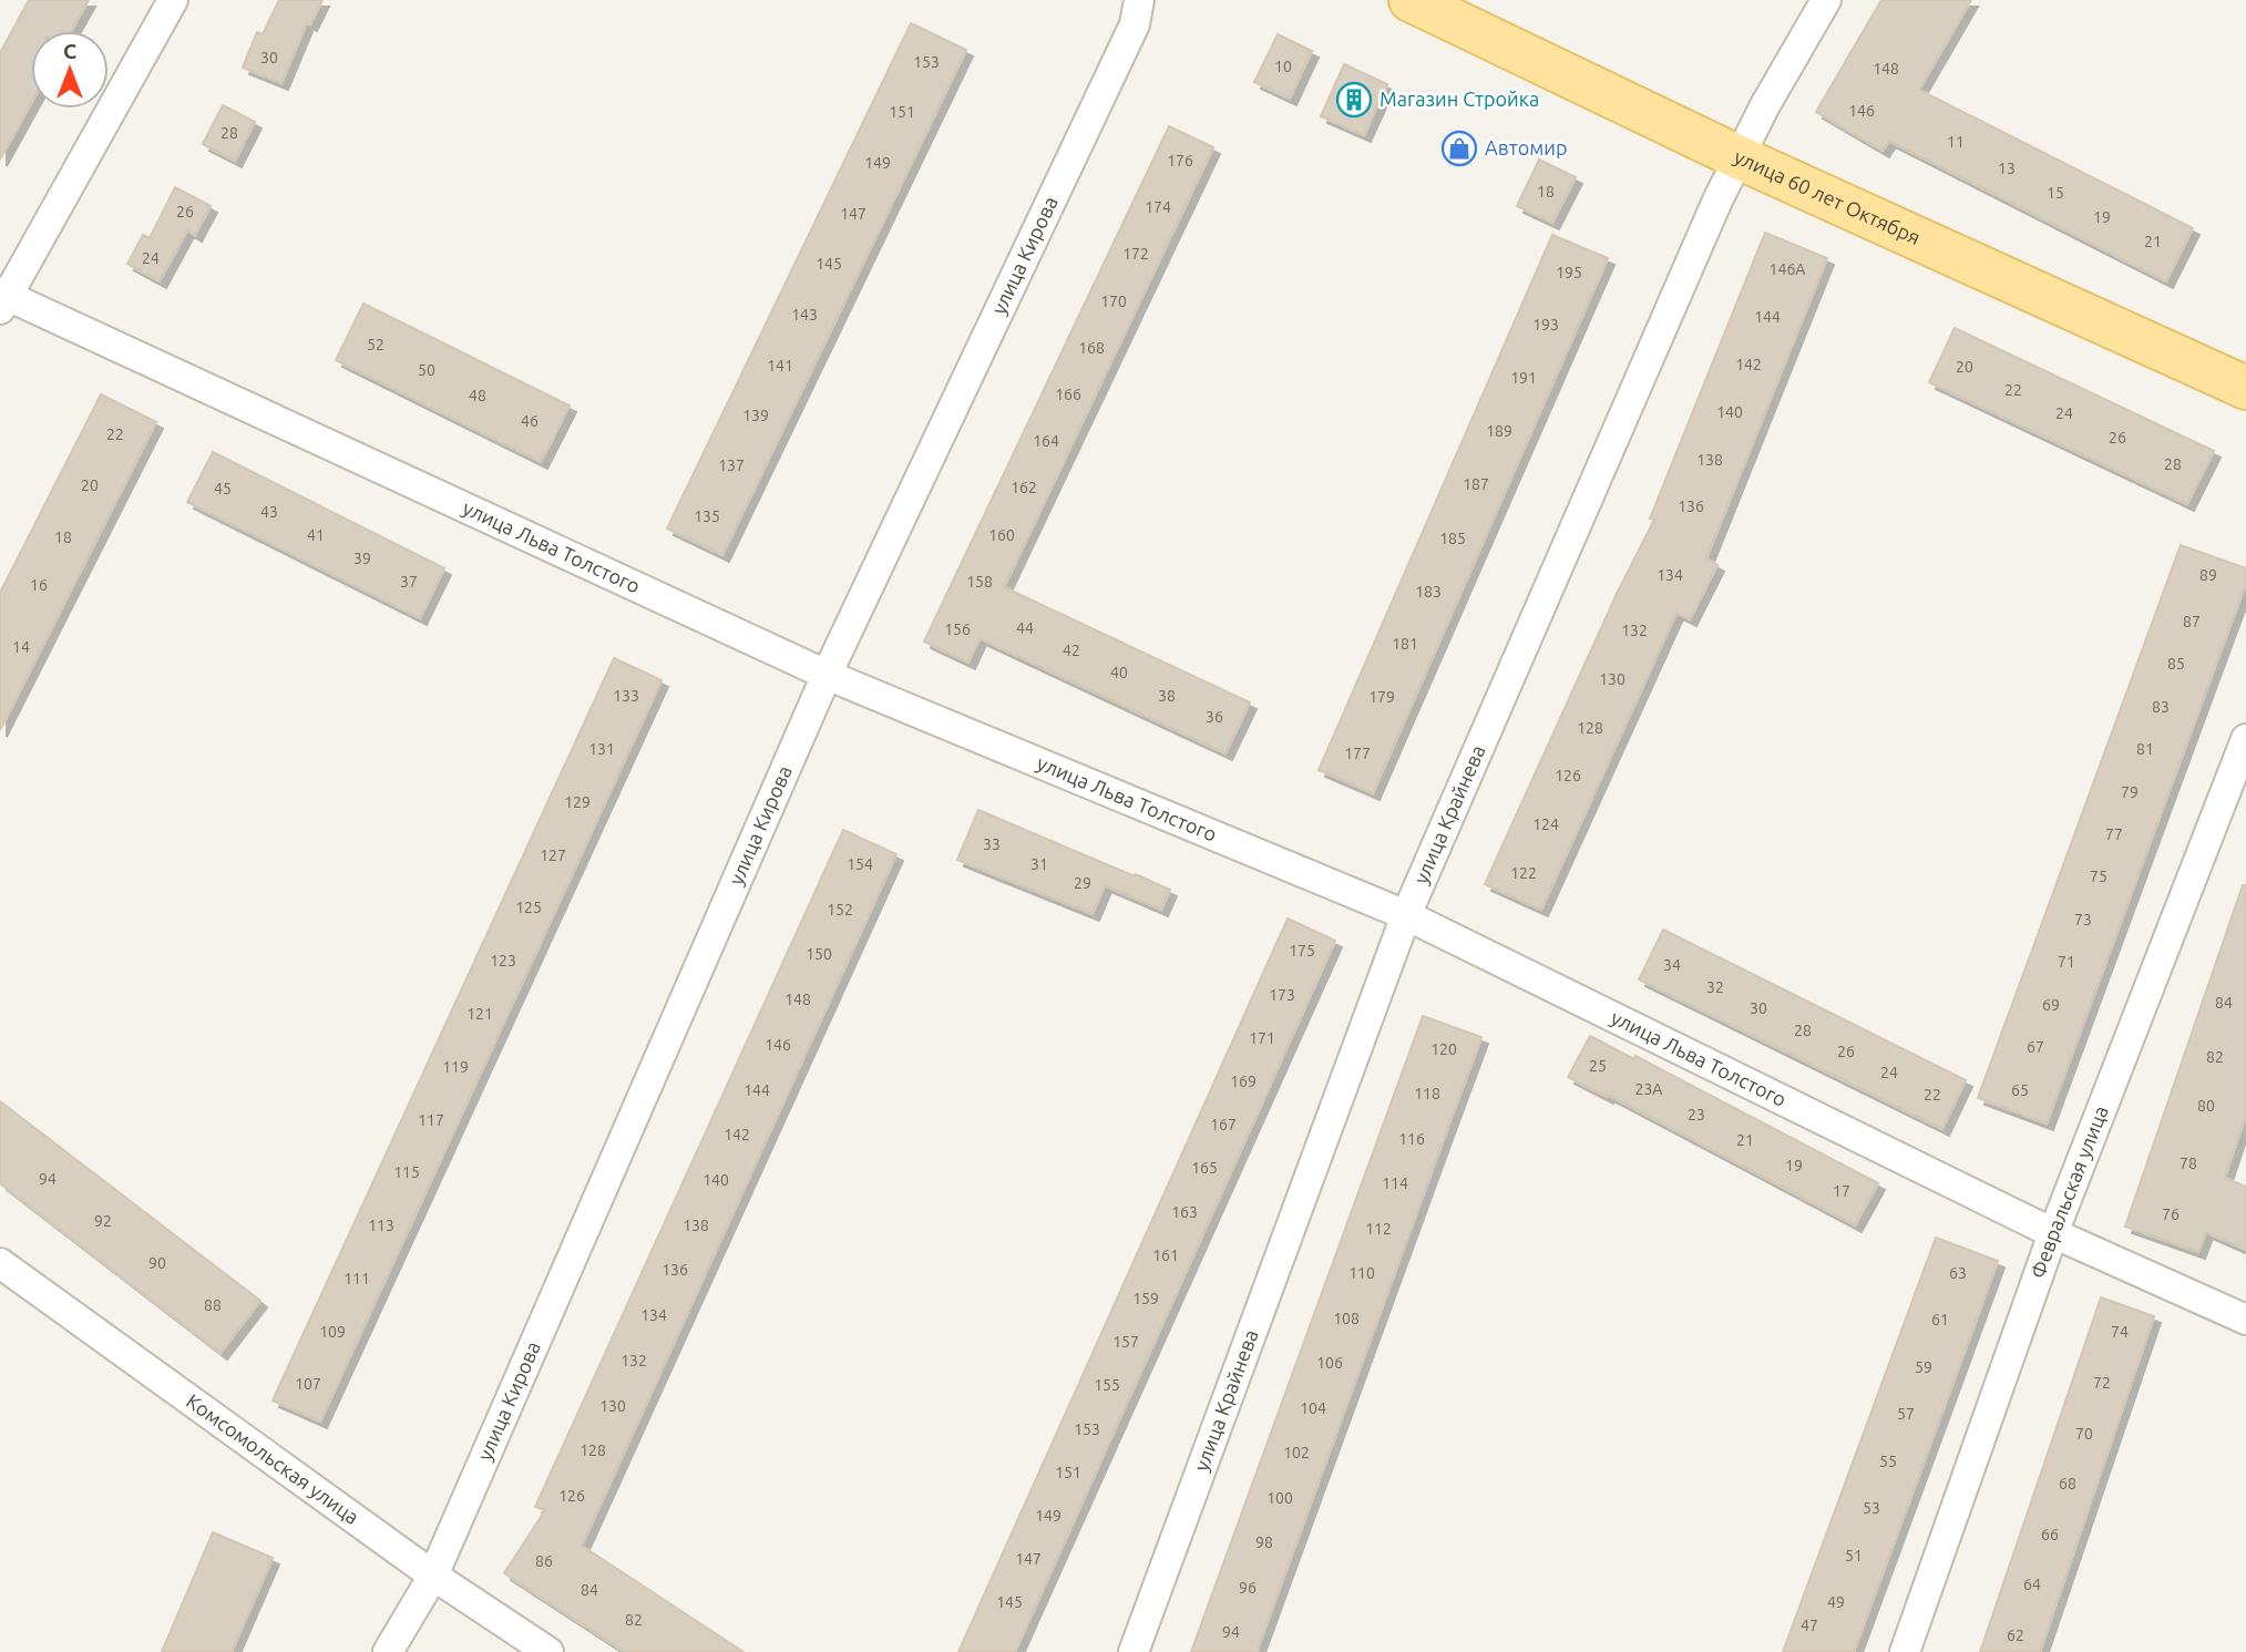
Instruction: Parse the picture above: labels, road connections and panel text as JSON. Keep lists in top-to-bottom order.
{
  "streets": {
    "main road": ["улица 60 лет Октября"],
    "street": [
      "улица Кирова",
      "улица Льва Толстого",
      "улица Крайнева",
      "Февральская улица",
      "Комсомольская улица"
    ]
  },
  "crossings": [
    ["улица 60 лет Октября", "улица Крайнева"],
    ["улица Кирова", "улица Льва Толстого"],
    ["улица Кирова", "Комсомольская улица"],
    ["улица Льва Толстого", "улица Крайнева"],
    ["улица Льва Толстого", "Февральская улица"]
  ],
  "places": {
    "building": ["Магазин Стройка"],
    "shop": ["Автомир"]
  },
  "house_numbers": [
    "30",
    "153",
    "10",
    "148",
    "146",
    "151",
    "28",
    "11",
    "176",
    "149",
    "13",
    "18",
    "15",
    "174",
    "26",
    "147",
    "19",
    "21",
    "172",
    "24",
    "145",
    "146А",
    "195",
    "170",
    "143",
    "144",
    "193",
    "52",
    "168",
    "142",
    "141",
    "20",
    "50",
    "191",
    "22",
    "166",
    "48",
    "140",
    "24",
    "139",
    "46",
    "189",
    "22",
    "26",
    "164",
    "138",
    "28",
    "137",
    "187",
    "20",
    "162",
    "45",
    "136",
    "43",
    "135",
    "41",
    "160",
    "18",
    "185",
    "39",
    "134",
    "89",
    "37",
    "158",
    "16",
    "183",
    "87",
    "44",
    "156",
    "132",
    "181",
    "14",
    "42",
    "85",
    "40",
    "130",
    "133",
    "38",
    "179",
    "83",
    "36",
    "128",
    "131",
    "81",
    "177",
    "126",
    "79",
    "129",
    "124",
    "77",
    "33",
    "127",
    "154",
    "31",
    "122",
    "75",
    "29",
    "125",
    "152",
    "73",
    "175",
    "150",
    "123",
    "71",
    "34",
    "32",
    "173",
    "148",
    "84",
    "69",
    "30",
    "121",
    "28",
    "171",
    "146",
    "67",
    "120",
    "26",
    "82",
    "25",
    "119",
    "24",
    "169",
    "23А",
    "144",
    "65",
    "118",
    "22",
    "80",
    "23",
    "117",
    "167",
    "142",
    "116",
    "21",
    "78",
    "19",
    "165",
    "115",
    "94",
    "140",
    "114",
    "17",
    "163",
    "76",
    "92",
    "113",
    "138",
    "112",
    "161",
    "90",
    "136",
    "110",
    "63",
    "111",
    "159",
    "88",
    "134",
    "108",
    "61",
    "109",
    "74",
    "157",
    "132",
    "106",
    "59",
    "72",
    "107",
    "155",
    "130",
    "104",
    "57",
    "153",
    "70",
    "128",
    "102",
    "55",
    "151",
    "68",
    "126",
    "100",
    "53",
    "149",
    "66",
    "98",
    "51",
    "147",
    "86",
    "64",
    "96",
    "84",
    "145",
    "49",
    "82",
    "47",
    "94",
    "62"
  ],
  "north": "top"
}
